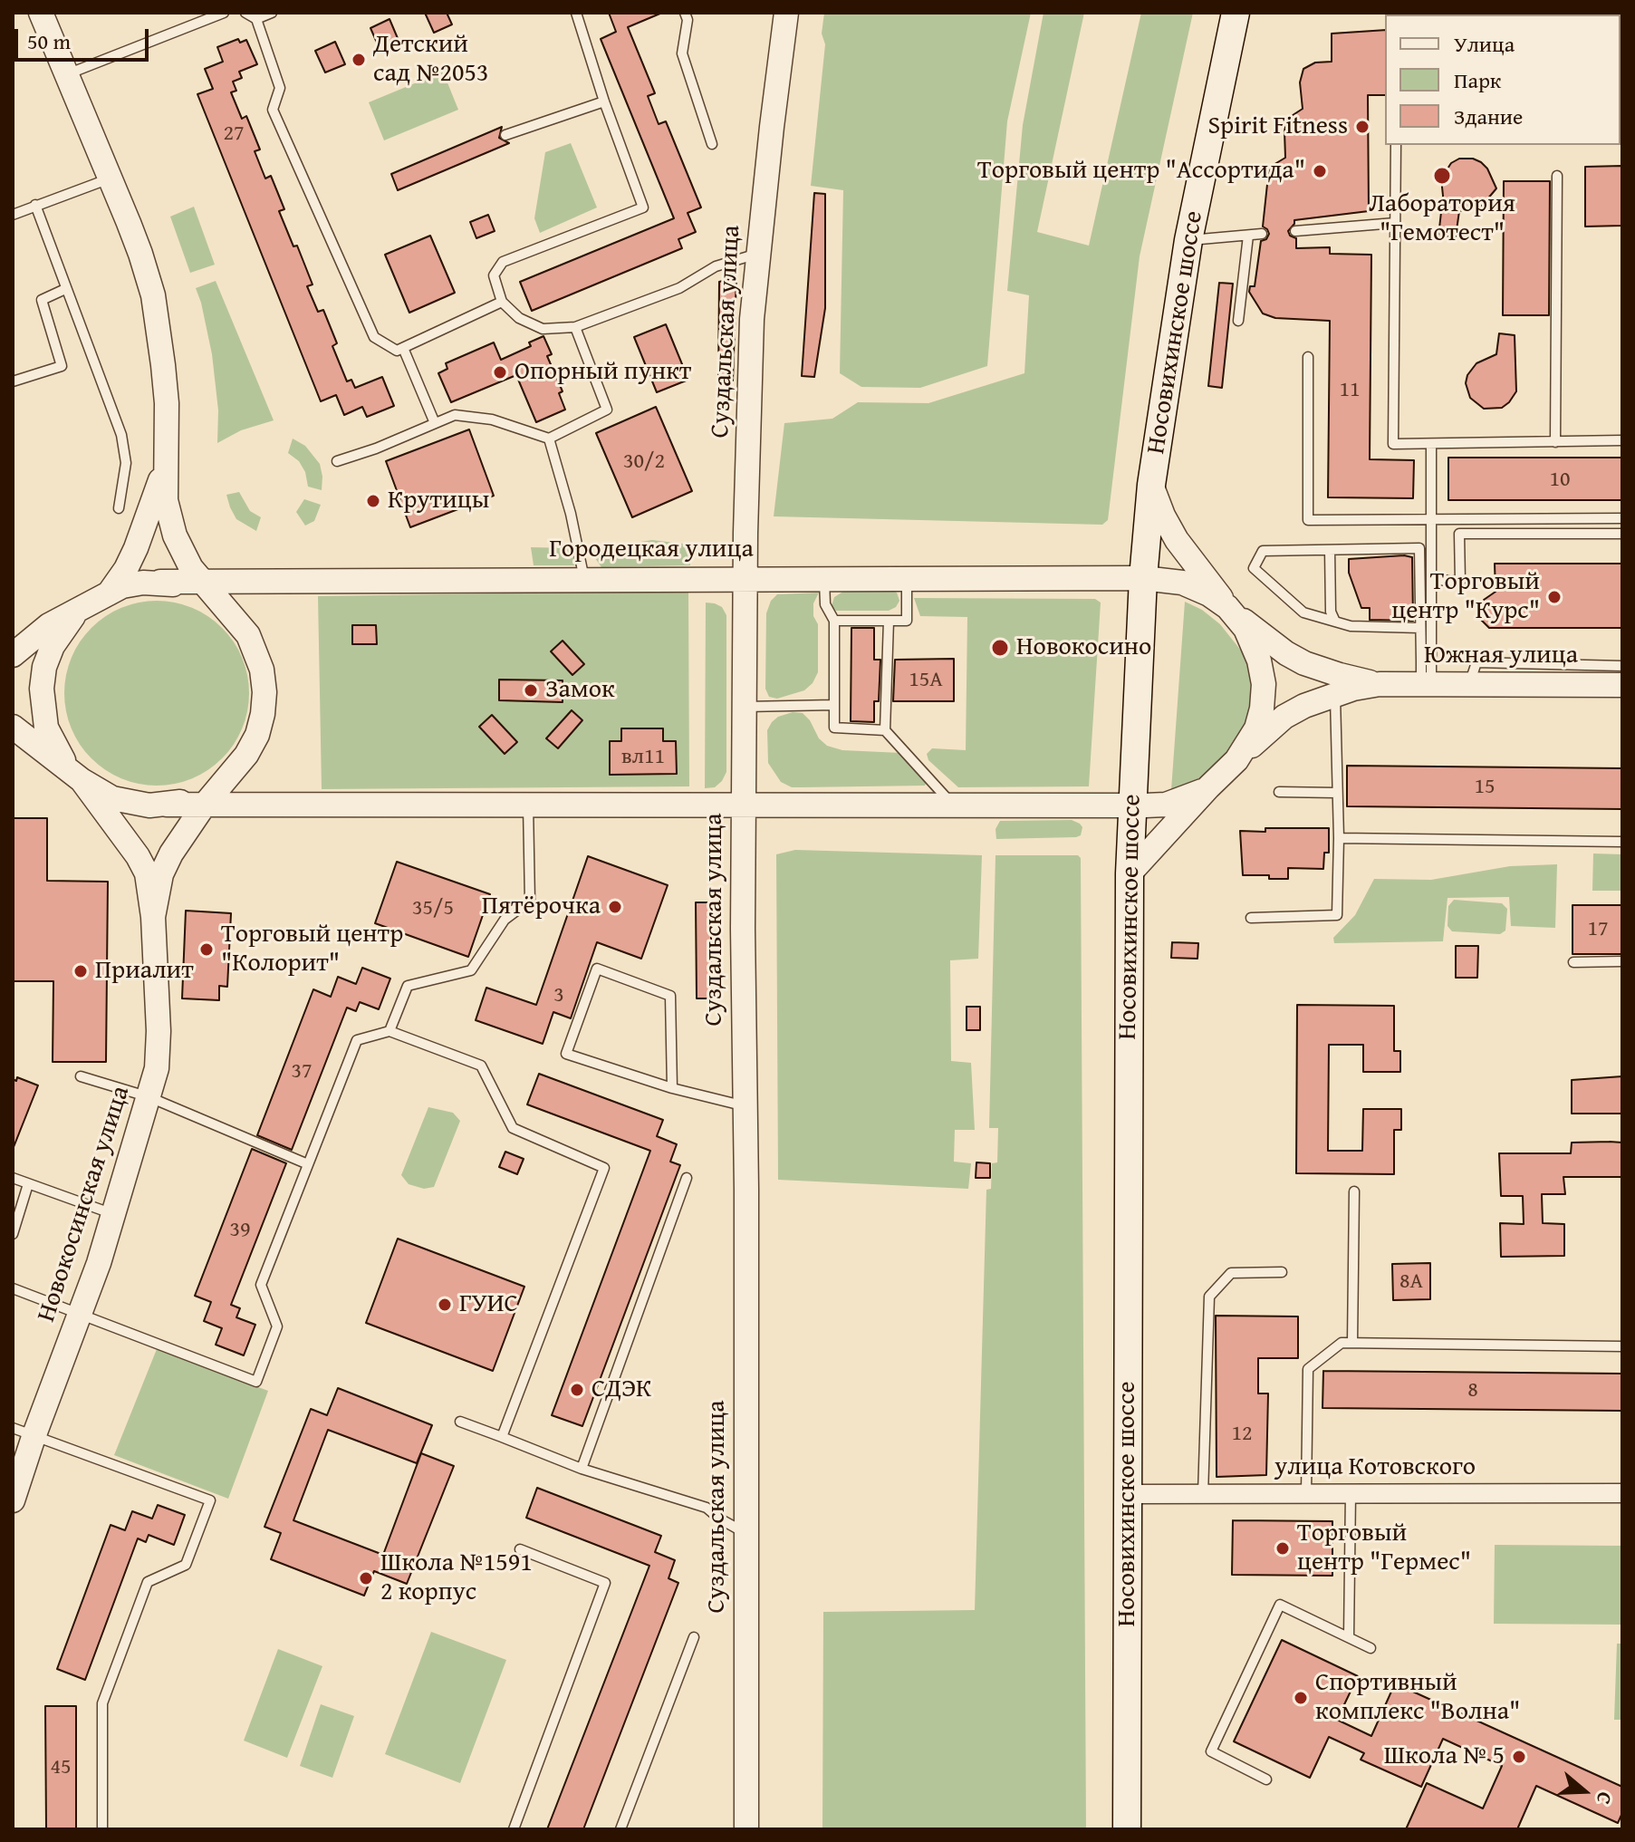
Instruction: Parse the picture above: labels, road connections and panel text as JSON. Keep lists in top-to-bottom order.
{
  "streets": {
    "main road": ["Носовихинское шоссе"],
    "street": [
      "Суздальская улица",
      "Городецкая улица",
      "Южная улица",
      "Новокосинская улица",
      "улица Котовского"
    ]
  },
  "crossings": [
    ["Суздальская улица", "Городецкая улица"],
    ["Носовихинское шоссе", "Городецкая улица"],
    ["Носовихинское шоссе", "улица Котовского"],
    ["Городецкая улица", "Южная улица"]
  ],
  "places": [
    "Детский сад №2053",
    "Spirit Fitness",
    "Торговый центр \"Ассортида\"",
    "Лаборатория \"Гемотест\"",
    "Опорный пункт",
    "Крутицы",
    "Торговый центр \"Курс\"",
    "Новокосино",
    "Замок",
    "Пятёрочка",
    "Торговый центр \"Колорит\"",
    "Приалит",
    "ГУИС",
    "СДЭК",
    "Торговый центр \"Гермес\"",
    "Школа №1591 2 корпус",
    "Спортивный комплекс \"Волна\"",
    "Школа № 5"
  ],
  "house_numbers": [
    "27",
    "11",
    "30/2",
    "10",
    "15А",
    "вл11",
    "15",
    "35/5",
    "17",
    "3",
    "37",
    "39",
    "8A",
    "8",
    "12",
    "45"
  ],
  "legend": ["Улица", "Парк", "Здание"],
  "scale_bar": "50 m",
  "north": "right"
}
